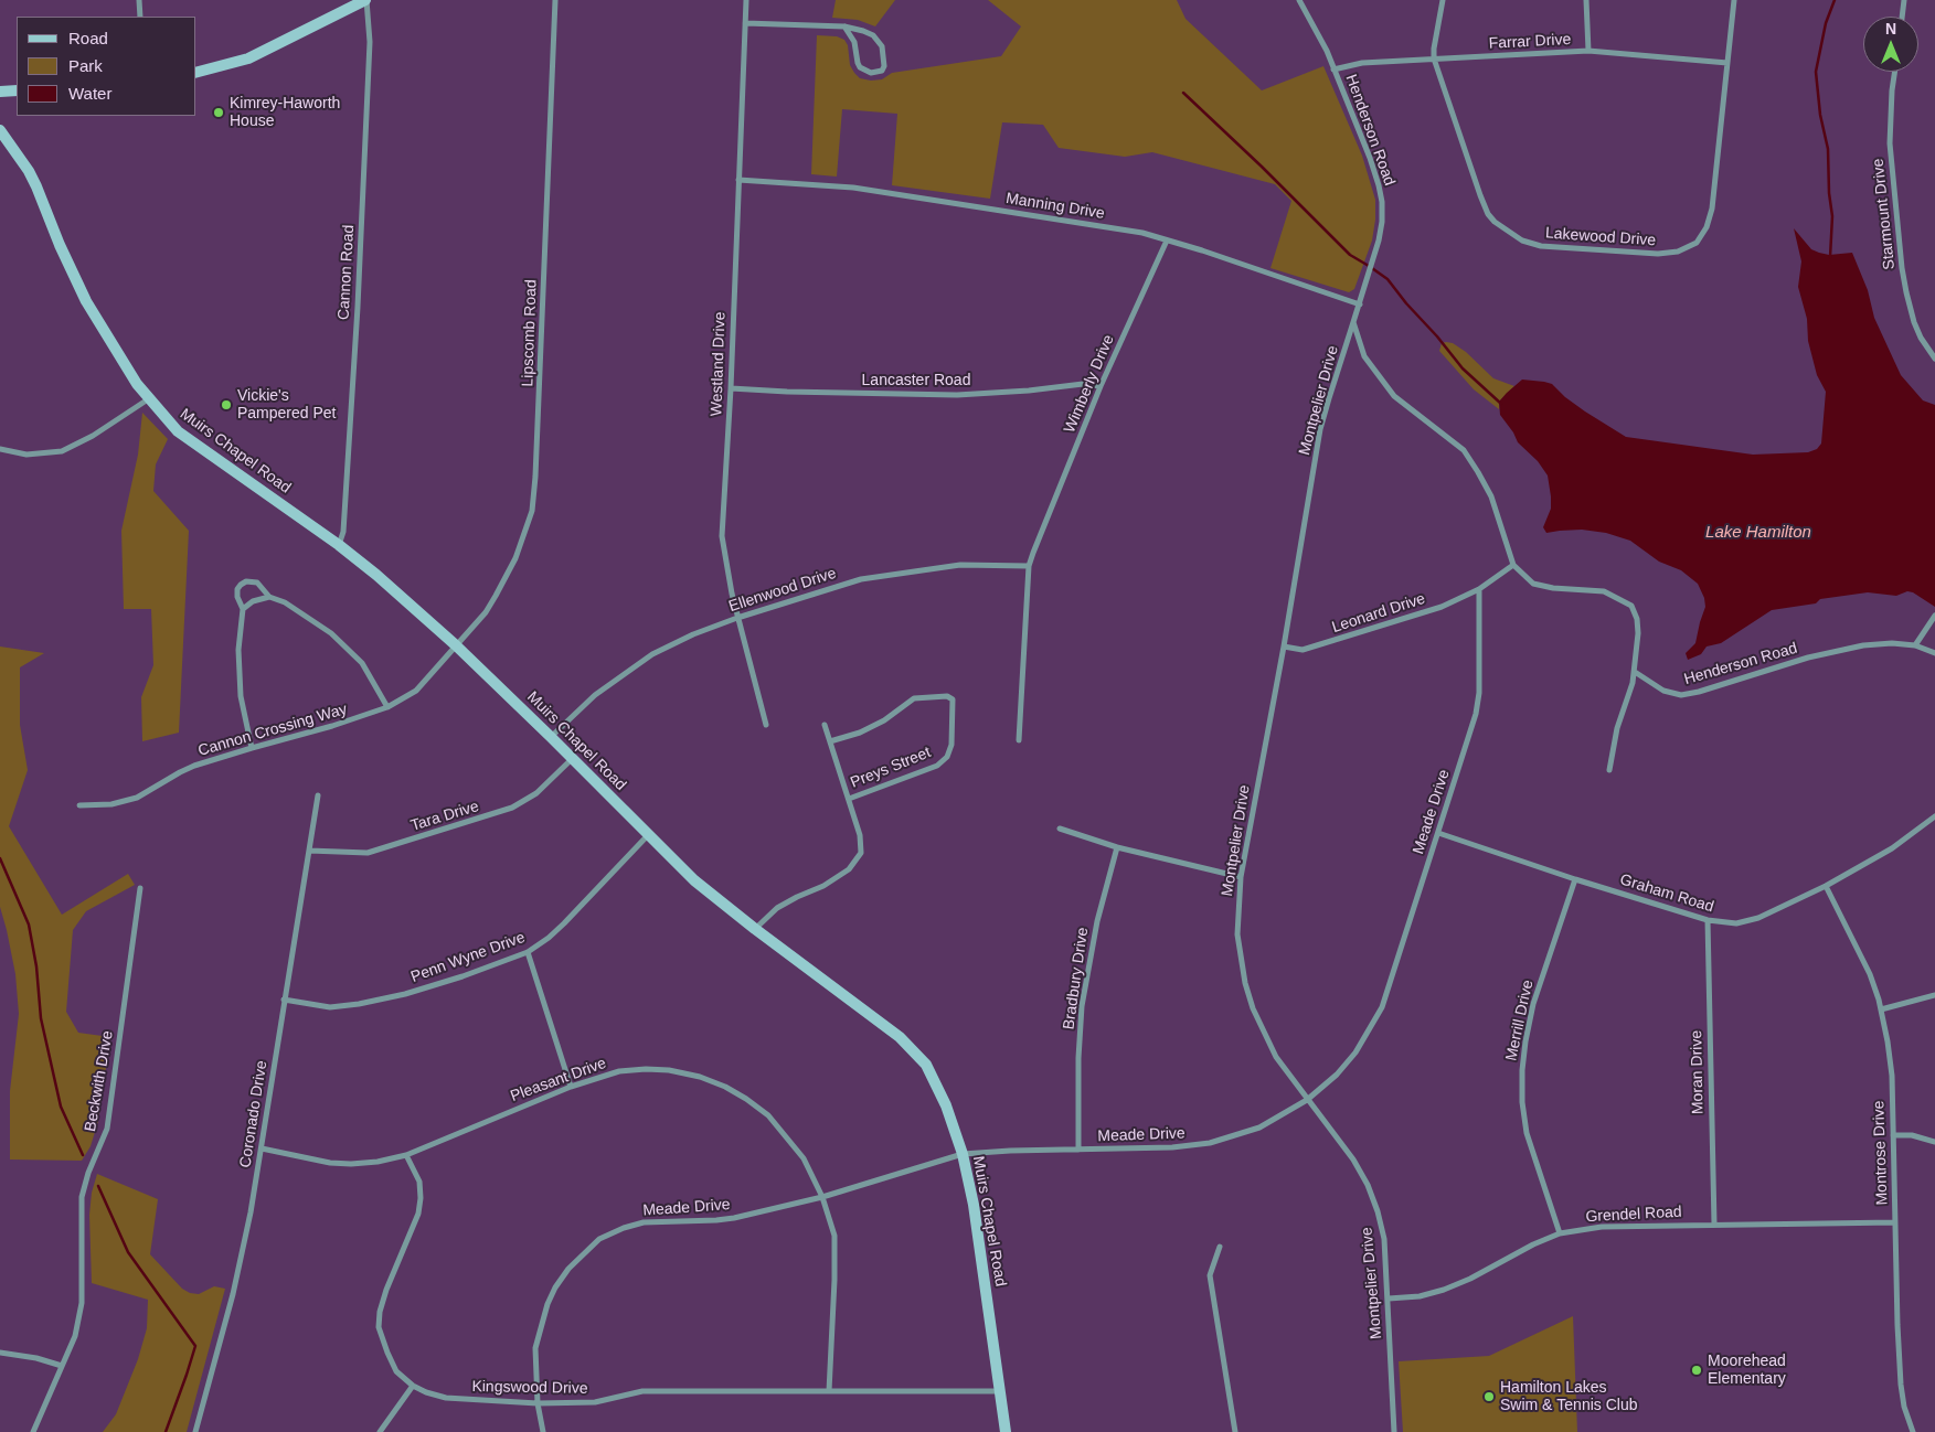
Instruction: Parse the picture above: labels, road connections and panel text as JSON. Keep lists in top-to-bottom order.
{
  "streets": {
    "main road": ["Muirs Chapel Road"],
    "street": [
      "Farrar Drive",
      "Henderson Road",
      "Manning Drive",
      "Starmount Drive",
      "Lakewood Drive",
      "Cannon Road",
      "Lipscomb Road",
      "Westland Drive",
      "Lancaster Road",
      "Wimberly Drive",
      "Montpelier Drive",
      "Ellenwood Drive",
      "Leonard Drive",
      "Cannon Crossing Way",
      "Preys Street",
      "Meade Drive",
      "Tara Drive",
      "Graham Road",
      "Penn Wyne Drive",
      "Bradbury Drive",
      "Merrill Drive",
      "Moran Drive",
      "Pleasant Drive",
      "Beckwith Drive",
      "Coronado Drive",
      "Montrose Drive",
      "Grendel Road",
      "Kingswood Drive"
    ]
  },
  "crossings": [
    ["Farrar Drive", "Henderson Road"],
    ["Farrar Drive", "Lakewood Drive"],
    ["Henderson Road", "Manning Drive"],
    ["Henderson Road", "Montpelier Drive"],
    ["Manning Drive", "Westland Drive"],
    ["Manning Drive", "Wimberly Drive"],
    ["Cannon Road", "Muirs Chapel Road"],
    ["Lipscomb Road", "Muirs Chapel Road"],
    ["Lipscomb Road", "Cannon Crossing Way"],
    ["Westland Drive", "Lancaster Road"],
    ["Westland Drive", "Ellenwood Drive"],
    ["Lancaster Road", "Wimberly Drive"],
    ["Wimberly Drive", "Ellenwood Drive"],
    ["Montpelier Drive", "Leonard Drive"],
    ["Montpelier Drive", "Meade Drive"],
    ["Montpelier Drive", "Grendel Road"],
    ["Muirs Chapel Road", "Ellenwood Drive"],
    ["Muirs Chapel Road", "Cannon Crossing Way"],
    ["Muirs Chapel Road", "Preys Street"],
    ["Muirs Chapel Road", "Meade Drive"],
    ["Muirs Chapel Road", "Tara Drive"],
    ["Muirs Chapel Road", "Penn Wyne Drive"],
    ["Muirs Chapel Road", "Kingswood Drive"],
    ["Leonard Drive", "Meade Drive"],
    ["Meade Drive", "Graham Road"],
    ["Meade Drive", "Bradbury Drive"],
    ["Meade Drive", "Pleasant Drive"],
    ["Meade Drive", "Kingswood Drive"],
    ["Tara Drive", "Coronado Drive"],
    ["Graham Road", "Merrill Drive"],
    ["Graham Road", "Moran Drive"],
    ["Graham Road", "Montrose Drive"],
    ["Penn Wyne Drive", "Coronado Drive"],
    ["Merrill Drive", "Grendel Road"],
    ["Moran Drive", "Grendel Road"],
    ["Pleasant Drive", "Coronado Drive"],
    ["Pleasant Drive", "Kingswood Drive"],
    ["Montrose Drive", "Grendel Road"]
  ],
  "water": ["Lake Hamilton"],
  "places": [
    "Kimrey-Haworth House",
    "Vickie's Pampered Pet",
    "Moorehead Elementary",
    "Hamilton Lakes Swim & Tennis Club"
  ],
  "legend": ["Road", "Park", "Water"],
  "north": "top"
}
